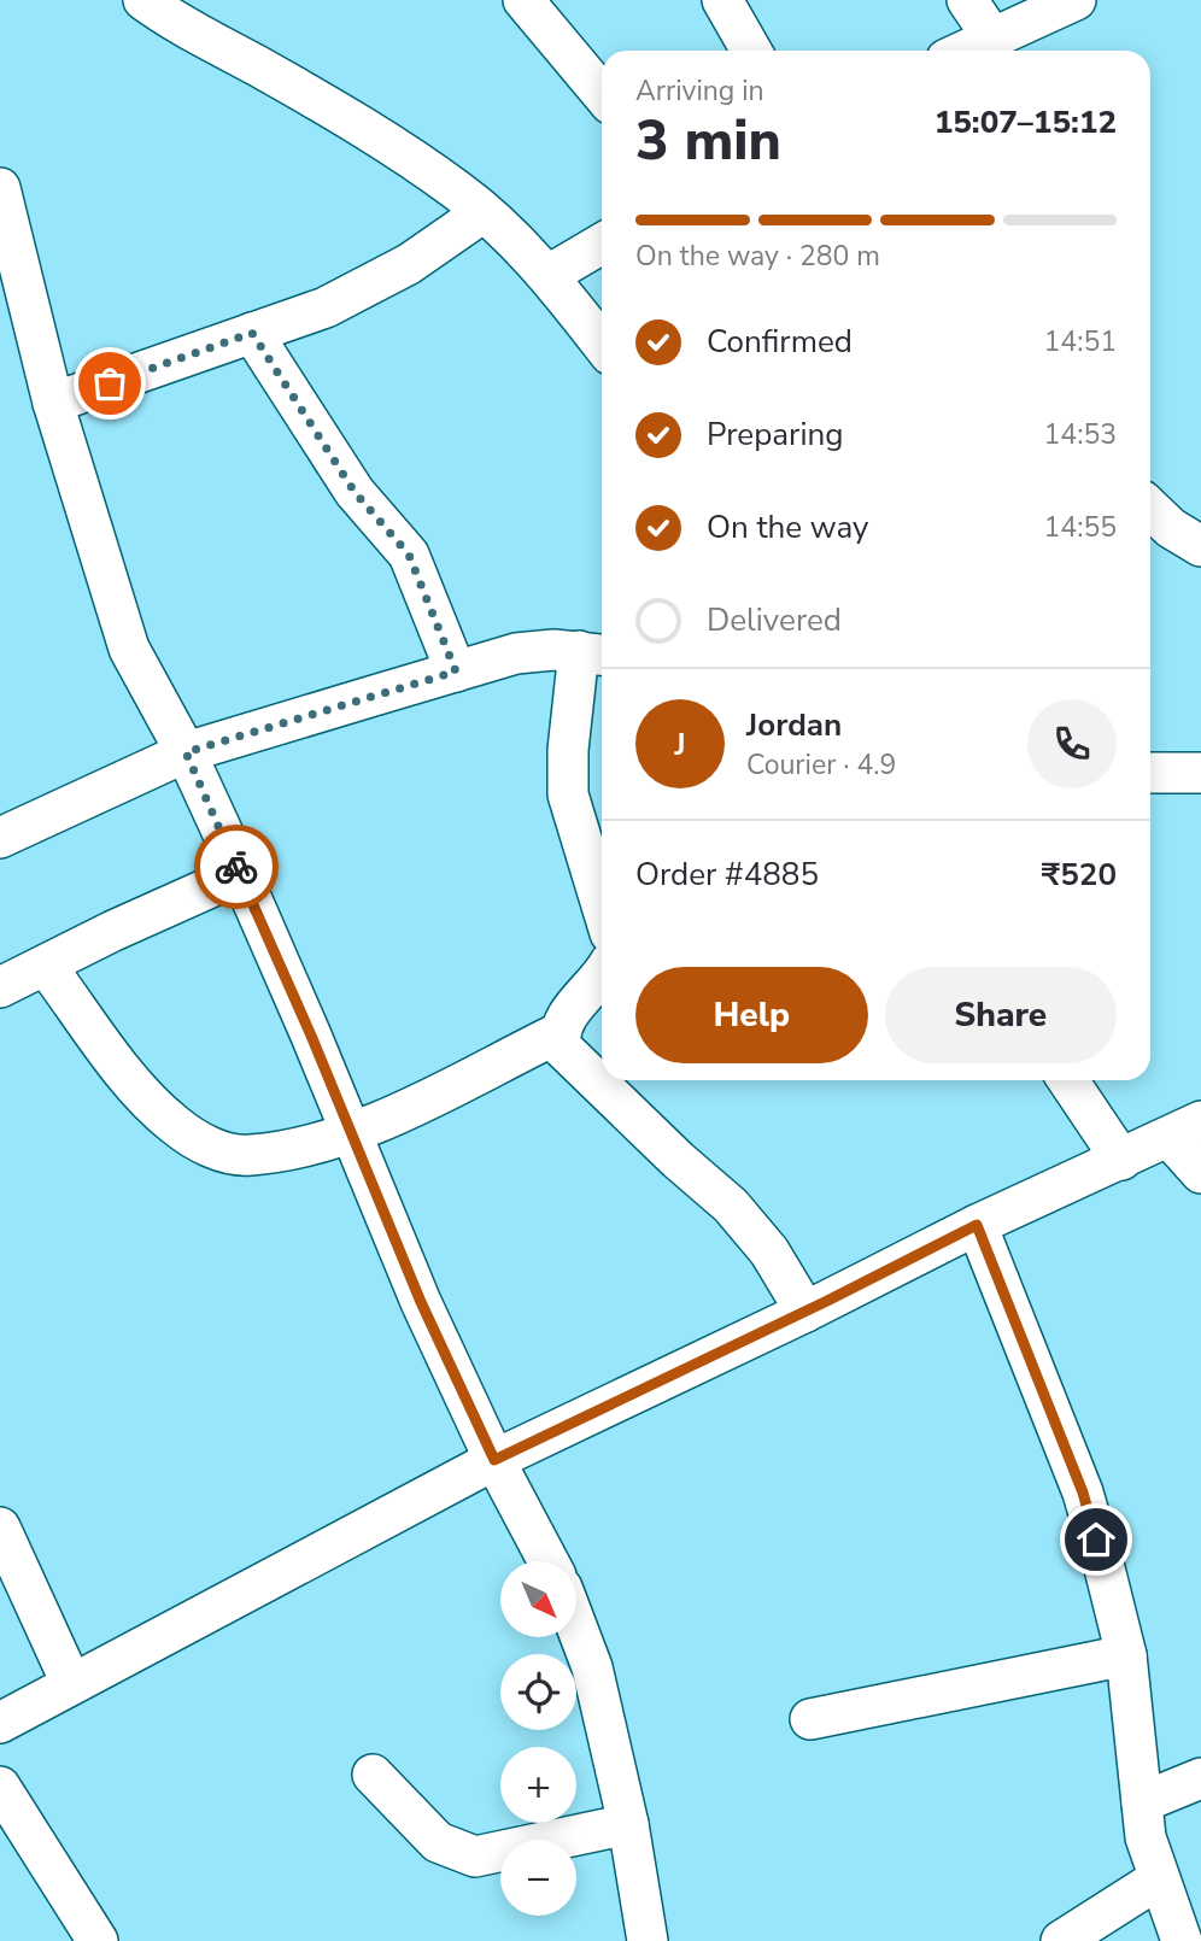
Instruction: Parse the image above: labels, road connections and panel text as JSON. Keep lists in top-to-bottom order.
{
  "north": "bottom right",
  "page": {
    "heading": ["3 min", "Arriving in", "15:07–15:12"],
    "panel": [
      "Jordan",
      "Courier · 4.9",
      "Order #4885",
      "₹520"
    ],
    "bar": "On the way · 280 m",
    "list": [
      ["Confirmed", "14:51"],
      ["Preparing", "14:53"],
      ["On the way", "14:55"],
      "Delivered"
    ],
    "round": "J",
    "buttons": ["Help", "Share"],
    "map_buttons": ["+", "−"]
  }
}
